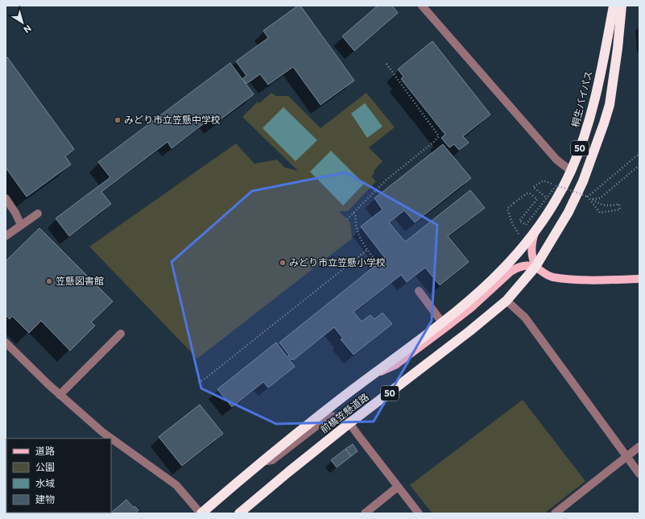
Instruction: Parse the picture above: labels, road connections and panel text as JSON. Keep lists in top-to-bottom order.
{
  "streets": {
    "highway": ["桐生バイパス", "50", "前橋笠懸道路"]
  },
  "crossings": [
    ["桐生バイパス", "前橋笠懸道路"],
    ["50", "前橋笠懸道路"]
  ],
  "places": ["みどり市立笠懸中学校", "みどり市立笠懸小学校", "笠懸図書館"],
  "legend": [
    "道路",
    "公園",
    "水域",
    "建物"
  ],
  "north": "bottom right"
}
